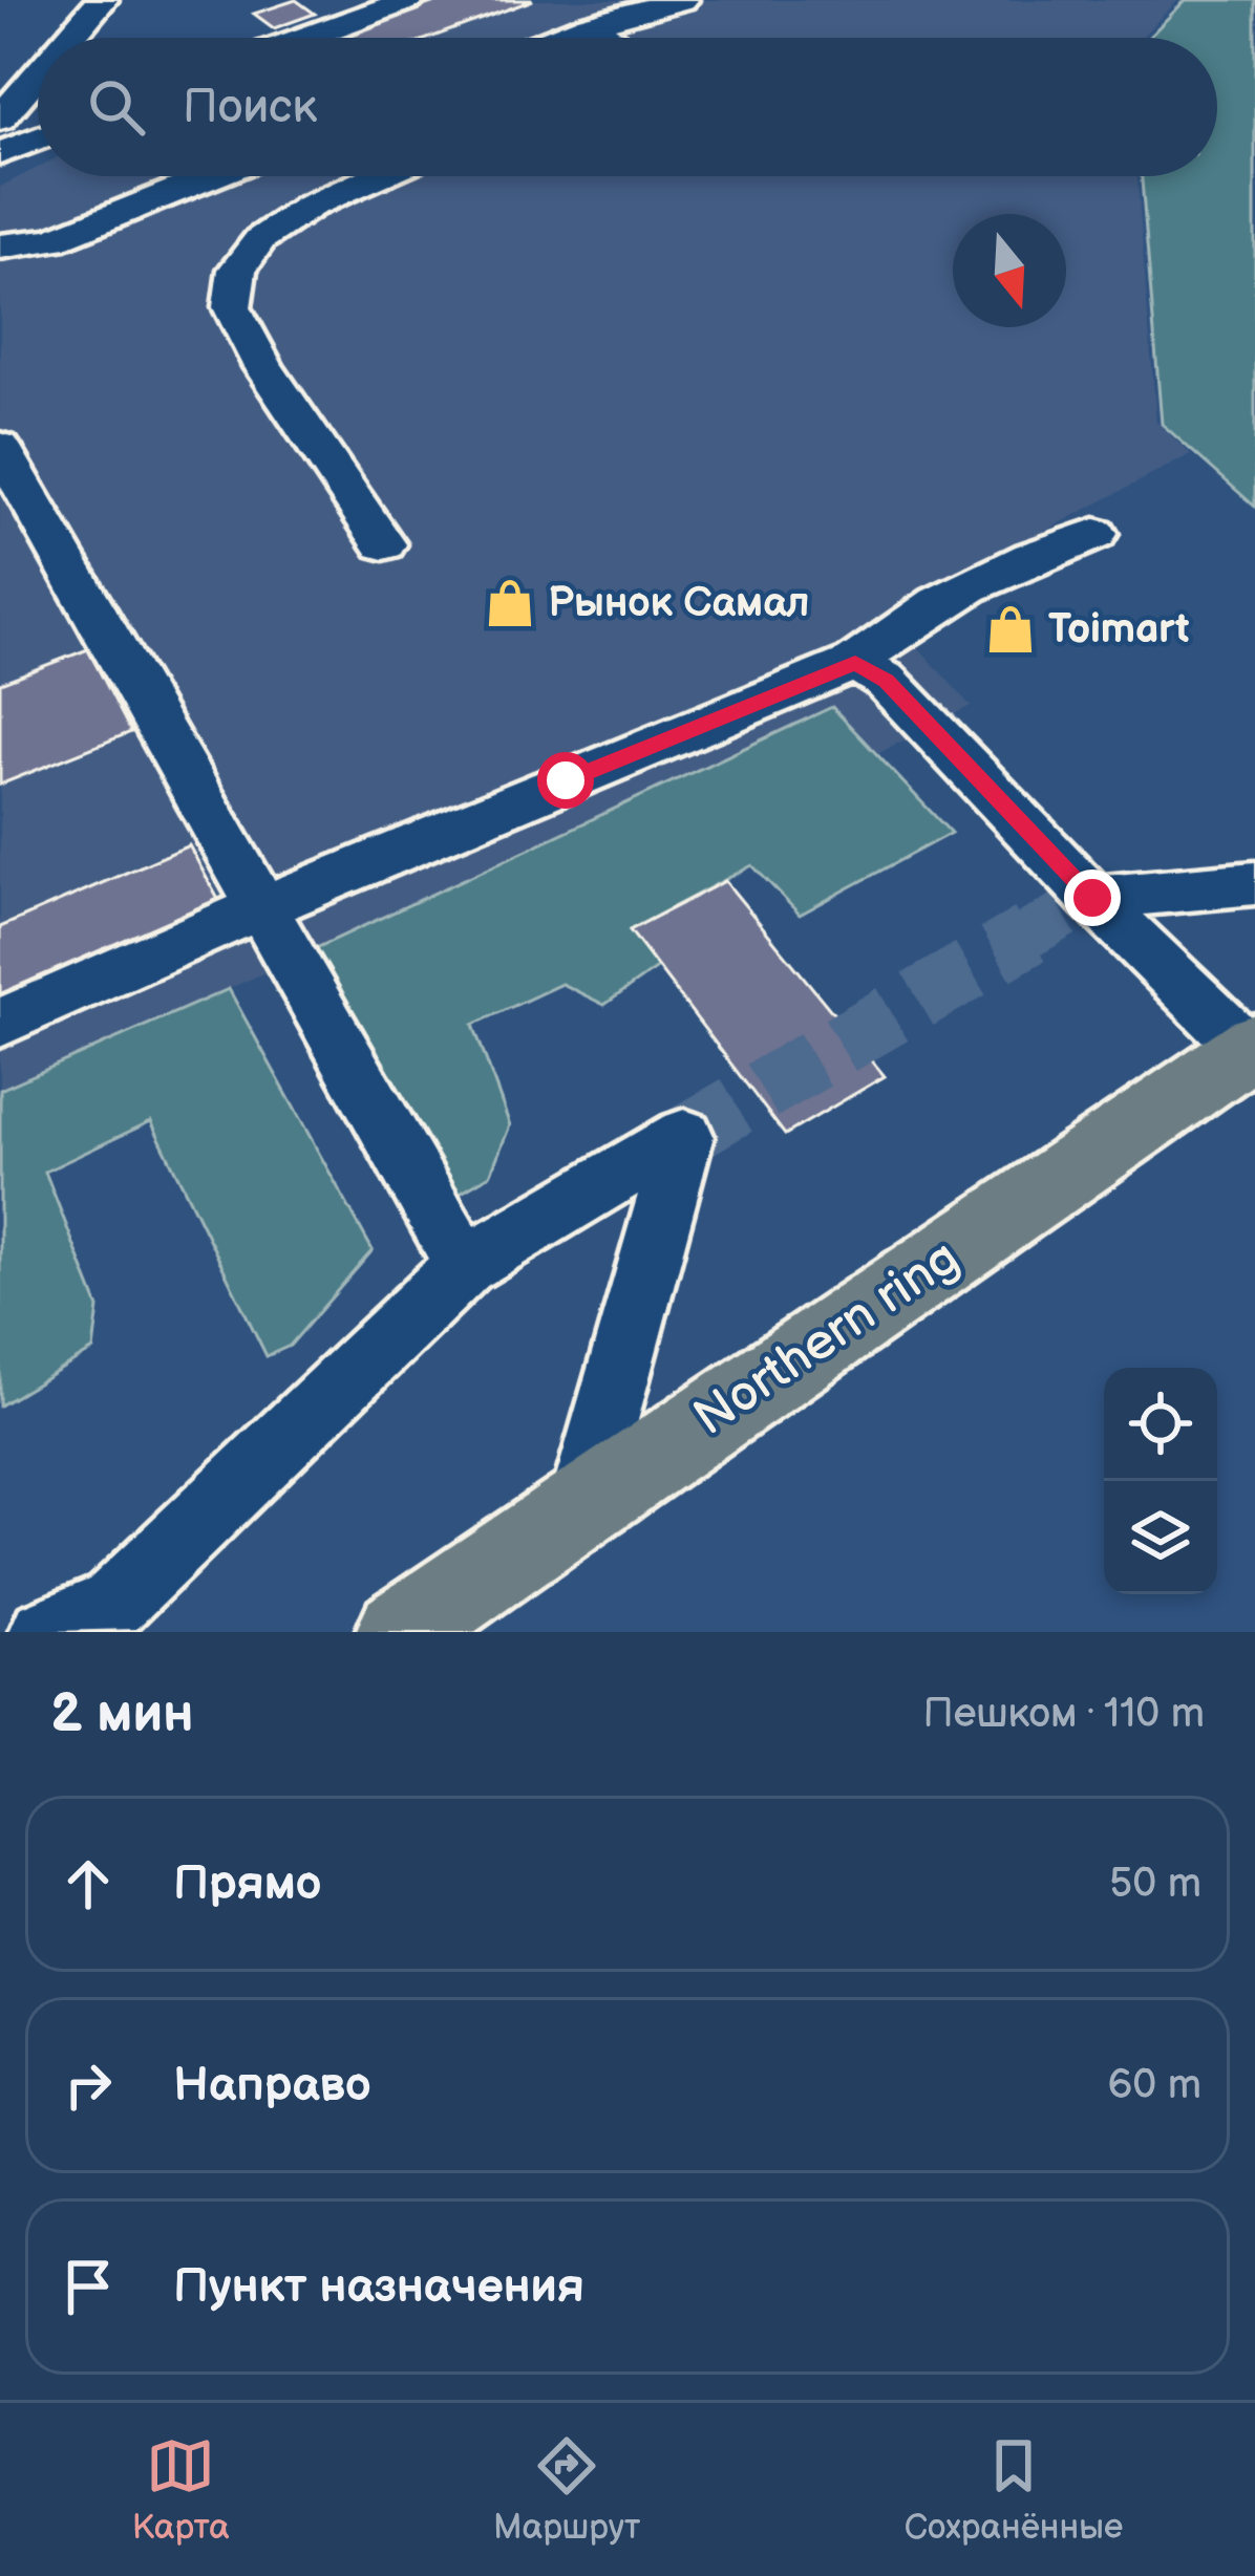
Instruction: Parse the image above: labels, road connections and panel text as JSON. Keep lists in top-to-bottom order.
{
  "streets": {
    "main road": ["Northern ring"]
  },
  "places": {
    "shop": ["Рынок Самал", "Toimart"]
  },
  "north": "bottom",
  "page": {
    "search": "Поиск",
    "heading": ["2 мин", "Пешком · 110 m"],
    "list": [
      ["Прямо", "50 m"],
      ["Направо", "60 m"],
      "Пункт назначения"
    ],
    "nav": ["Карта", "Маршрут", "Сохранённые"]
  }
}
